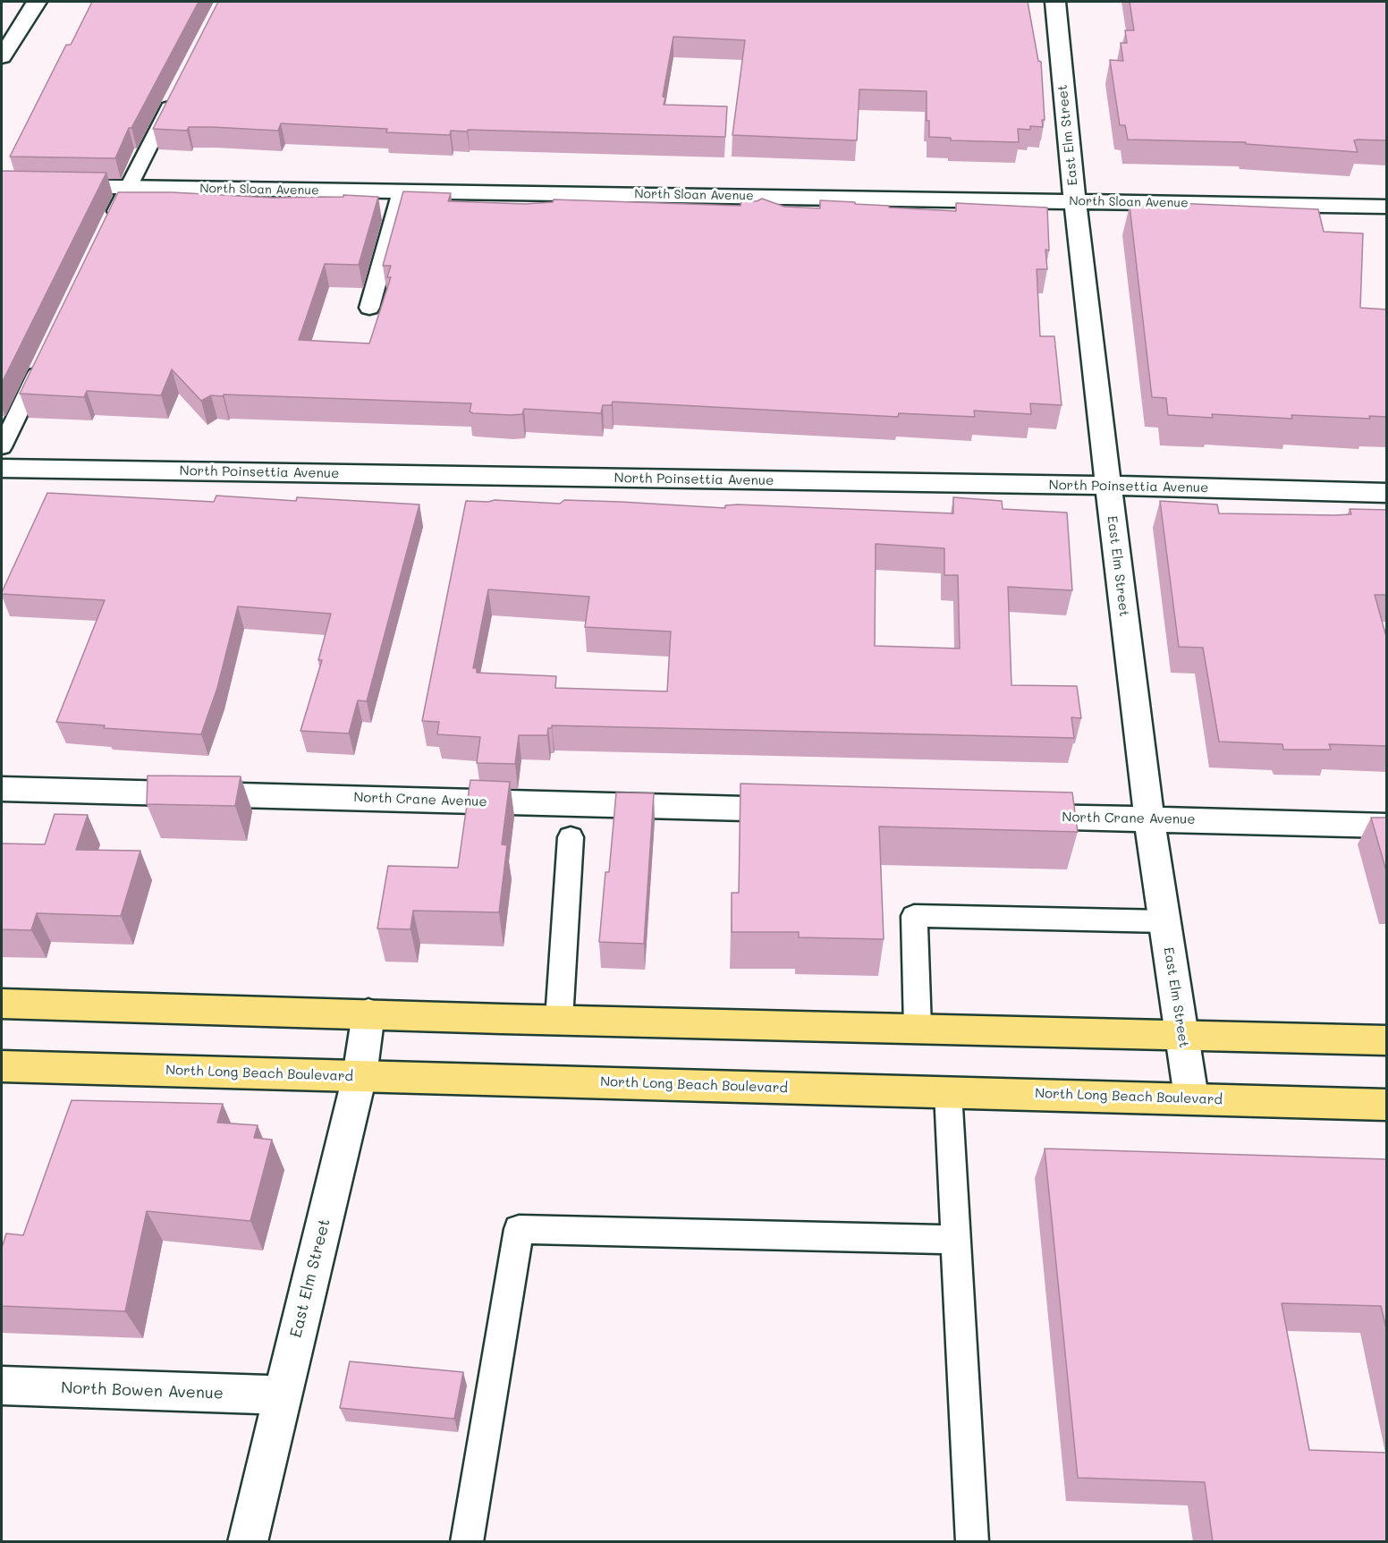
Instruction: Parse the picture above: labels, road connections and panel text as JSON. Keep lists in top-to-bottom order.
{
  "streets": {
    "main road": ["North Long Beach Boulevard"],
    "street": [
      "East Elm Street",
      "North Sloan Avenue",
      "North Poinsettia Avenue",
      "North Crane Avenue",
      "North Bowen Avenue"
    ]
  },
  "crossings": [
    ["East Elm Street", "North Sloan Avenue"],
    ["East Elm Street", "North Poinsettia Avenue"],
    ["East Elm Street", "North Crane Avenue"],
    ["East Elm Street", "North Long Beach Boulevard"],
    ["East Elm Street", "North Bowen Avenue"]
  ]
}
